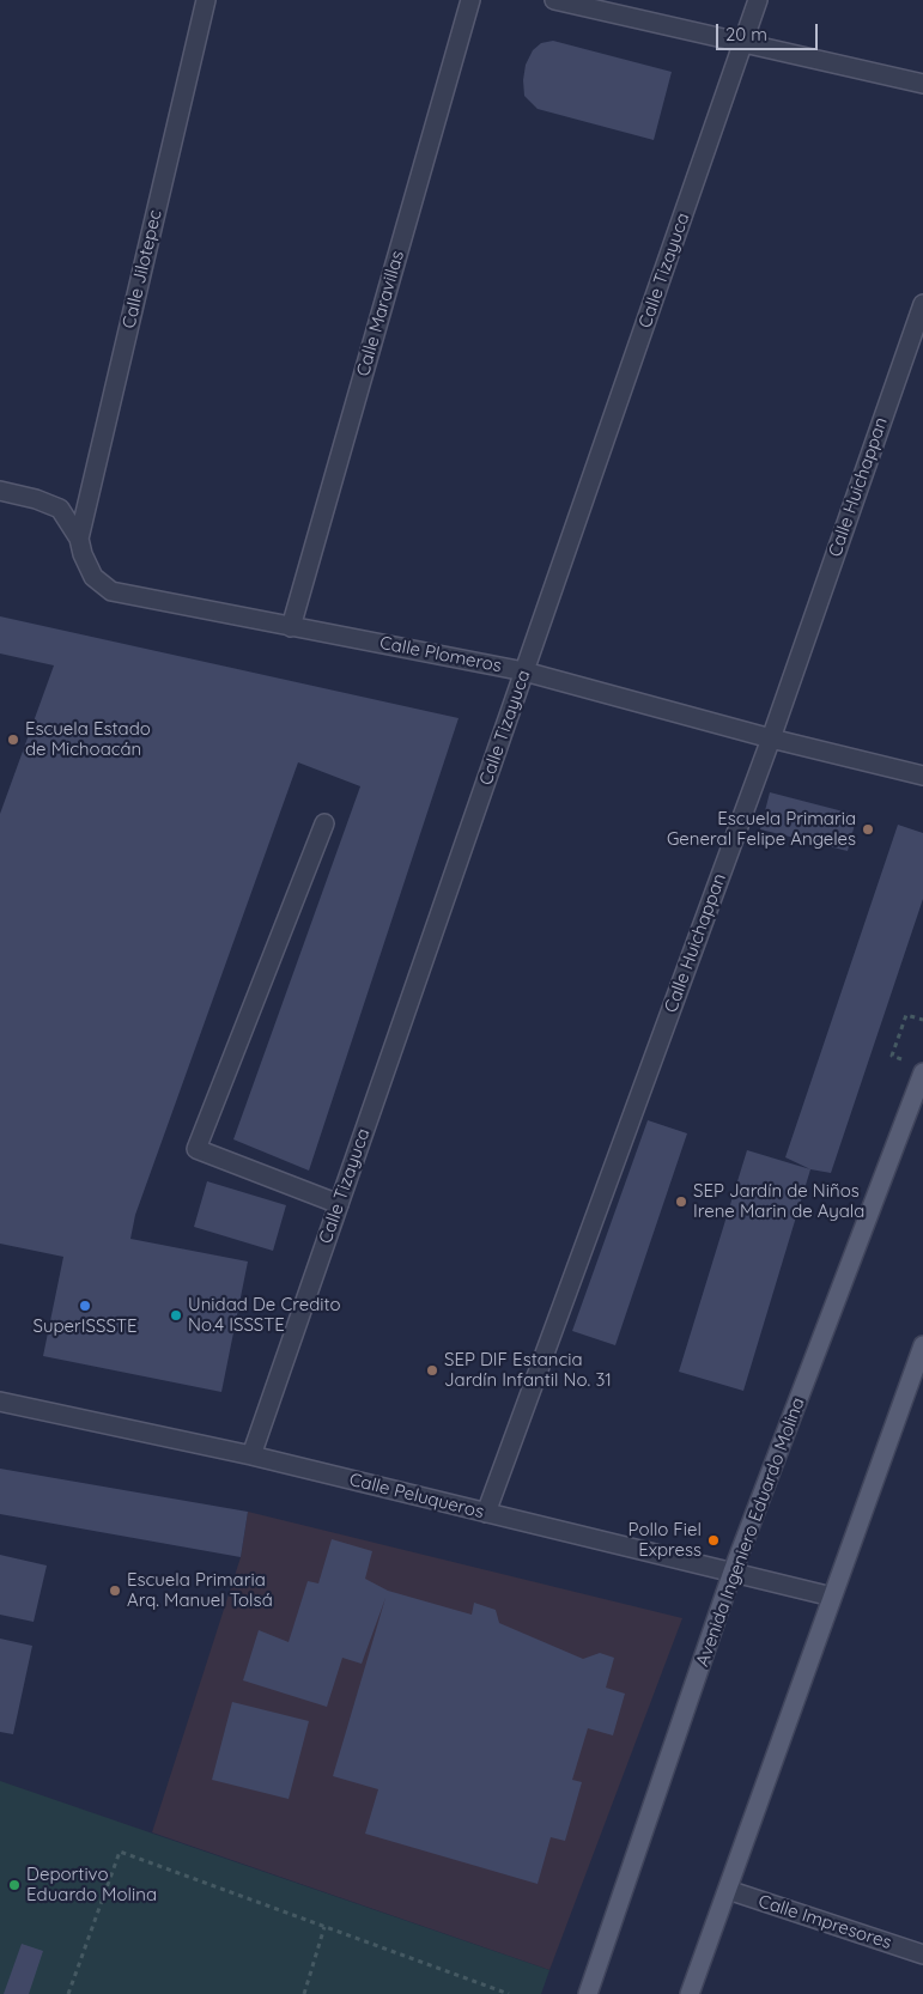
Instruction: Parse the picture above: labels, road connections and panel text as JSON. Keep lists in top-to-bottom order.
{
  "streets": {
    "main road": ["Avenida Ingeniero Eduardo Molina"],
    "street": [
      "Calle Jilotepec",
      "Calle Tizayuca",
      "Calle Maravillas",
      "Calle Huichappan",
      "Calle Plomeros",
      "Calle Peluqueros",
      "Calle Impresores"
    ]
  },
  "crossings": [
    ["Calle Jilotepec", "Calle Plomeros"],
    ["Calle Tizayuca", "Calle Plomeros"],
    ["Calle Tizayuca", "Calle Peluqueros"],
    ["Calle Maravillas", "Calle Plomeros"],
    ["Calle Huichappan", "Calle Plomeros"],
    ["Calle Huichappan", "Calle Peluqueros"],
    ["Calle Peluqueros", "Avenida Ingeniero Eduardo Molina"]
  ],
  "places": [
    "Escuela Estado de Michoacán",
    "Escuela Primaria General Felipe Angeles",
    "SEP Jardín de Niños Irene Marin de Ayala",
    "SuperISSSTE",
    "Unidad De Credito No.4 ISSSTE",
    "SEP DIF Estancia Jardín Infantil No. 31",
    "Pollo Fiel Express",
    "Escuela Primaria Arq. Manuel Tolsá",
    "Deportivo Eduardo Molina"
  ],
  "scale_bar": "20 m"
}
